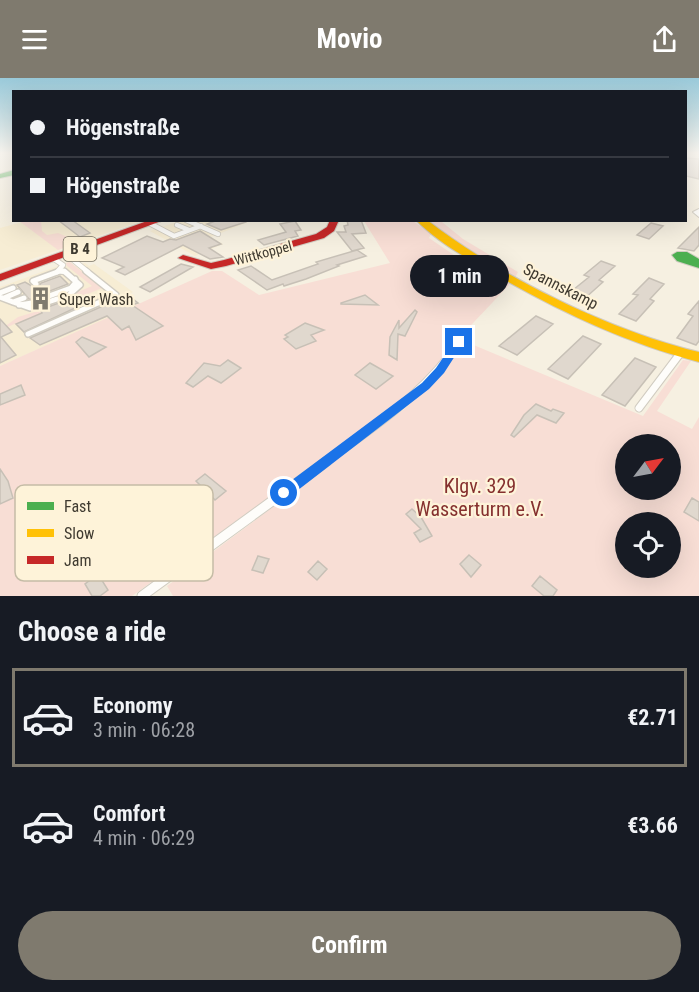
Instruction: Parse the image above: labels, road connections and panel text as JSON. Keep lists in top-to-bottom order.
{
  "streets": {
    "street": ["B 4", "Wittkoppel", "Spannskamp"]
  },
  "parks": ["Klgv. 329 Wasserturm e.V."],
  "places": {
    "building": ["Super Wash"]
  },
  "legend": ["Fast", "Slow", "Jam"],
  "north": "top right",
  "page": {
    "header": "Movio",
    "banner": ["Högenstraße", "Högenstraße"],
    "bubble": "1 min",
    "heading": "Choose a ride",
    "list": [
      {
        "name": "Economy",
        "note": "3 min · 06:28",
        "value": "€2.71"
      },
      {
        "name": "Comfort",
        "note": "4 min · 06:29",
        "value": "€3.66"
      }
    ],
    "buttons": "Confirm"
  }
}
